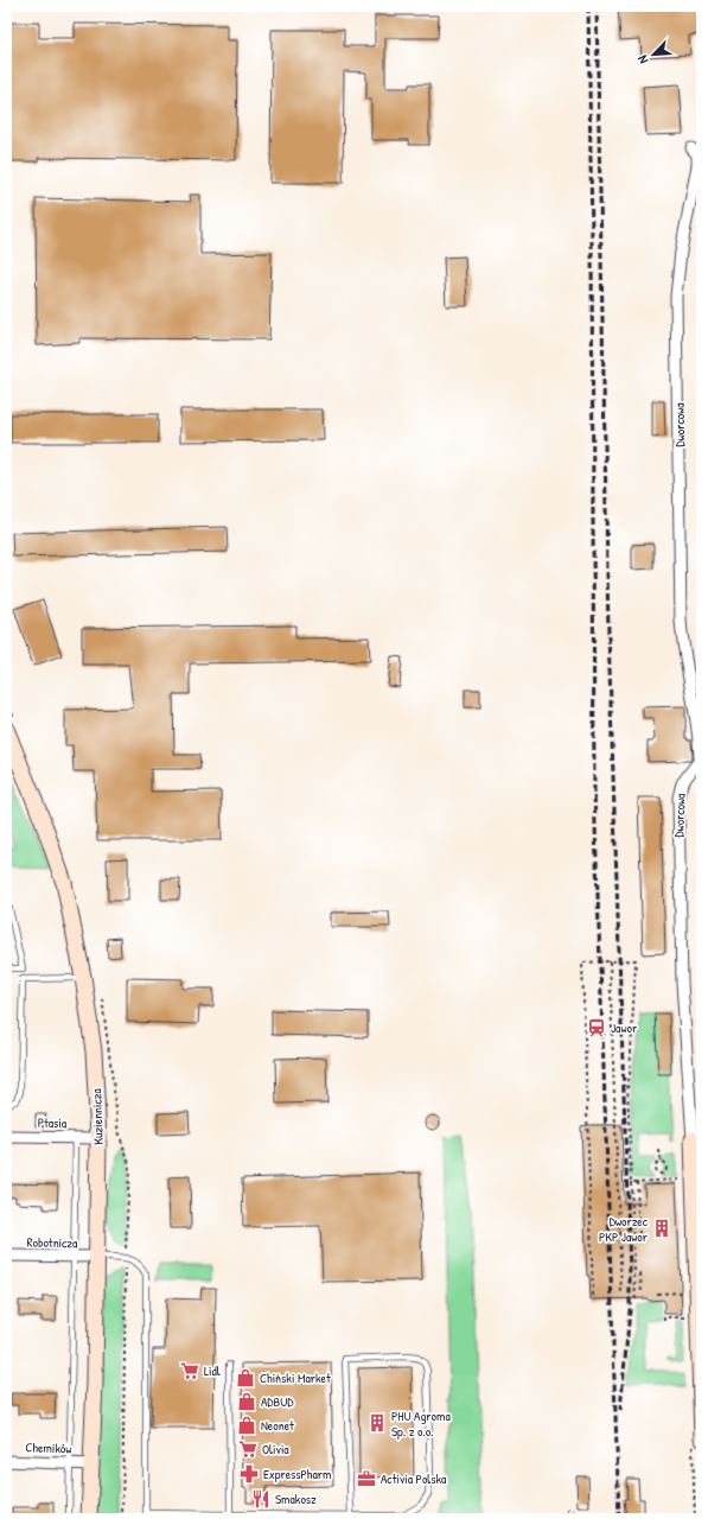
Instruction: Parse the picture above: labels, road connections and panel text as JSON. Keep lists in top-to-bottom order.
{
  "streets": {
    "main road": ["Dworcowa", "Kuziennicza"],
    "street": ["Ptasia", "Robotnicza", "Chemików"]
  },
  "crossings": [
    ["Kuziennicza", "Ptasia"],
    ["Kuziennicza", "Robotnicza"],
    ["Kuziennicza", "Chemików"]
  ],
  "places": {
    "station": ["Jawor"],
    "building": ["Dworzec PKP Jawor", "PHU Agroma Sp. z o.o."],
    "supermarket": ["Lidl", "Olivia"],
    "shop": ["Chiński Market", "ADBUD", "Neonet"],
    "pharmacy": ["ExpressPharm"],
    "office": ["Activia Polska"],
    "restaurant": ["Smakosz"]
  },
  "north": "bottom left"
}
